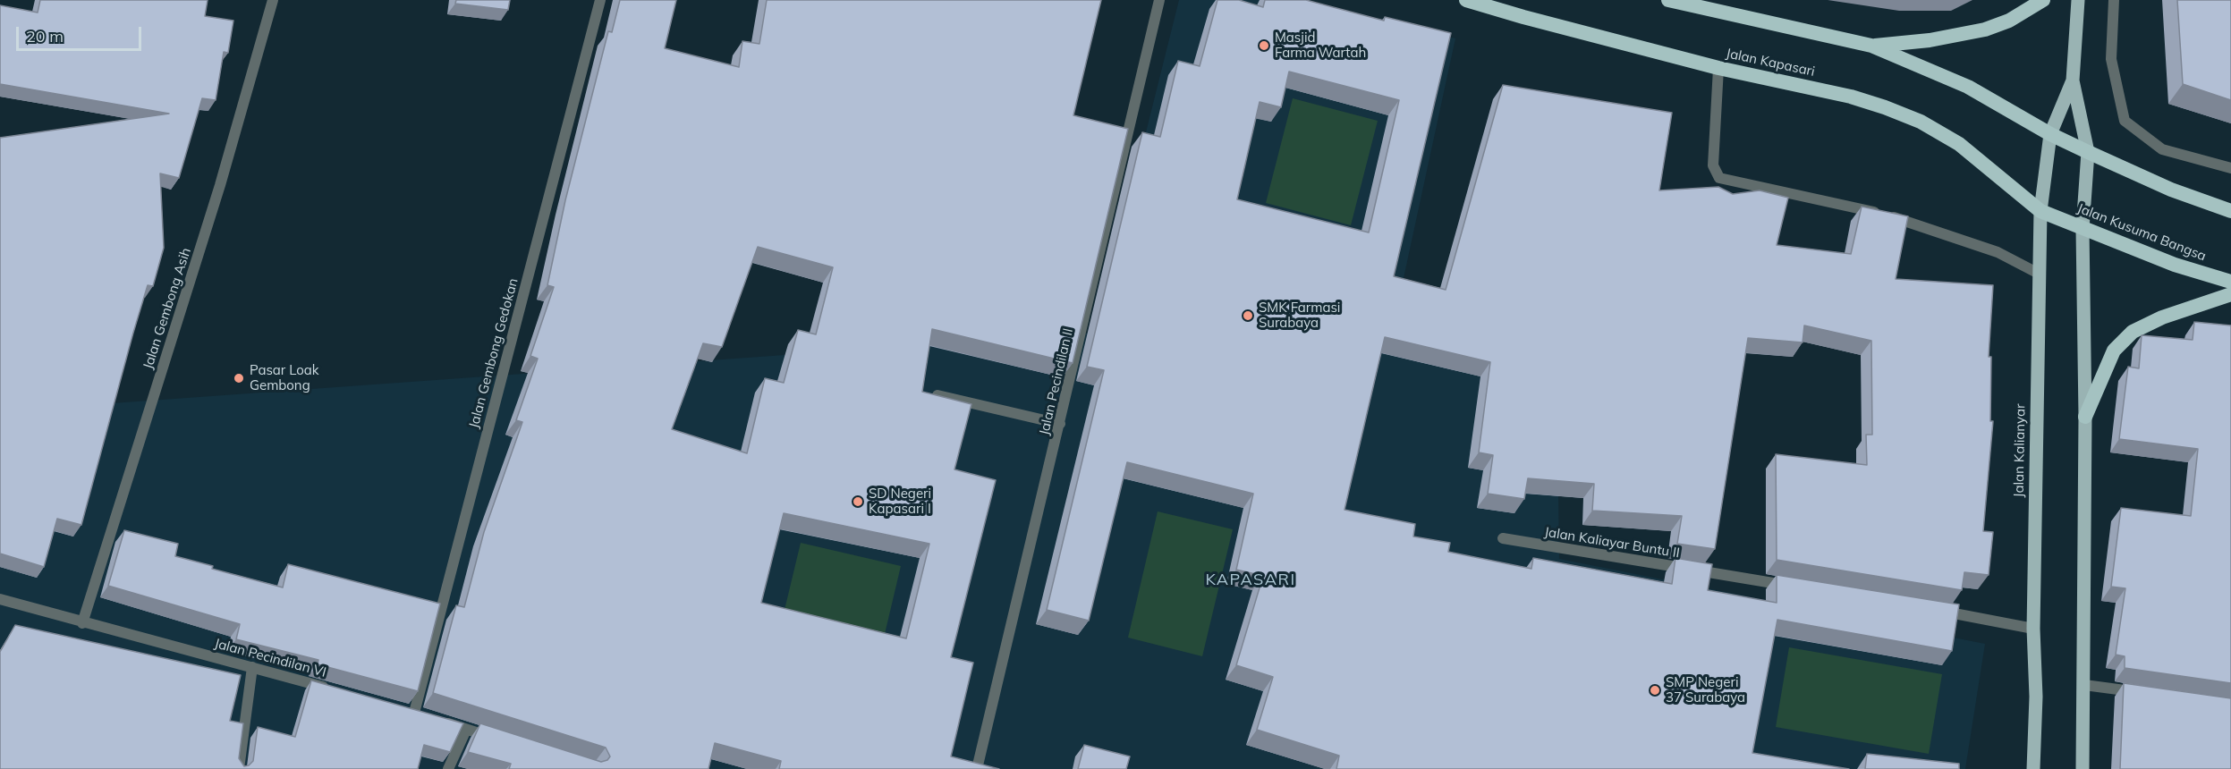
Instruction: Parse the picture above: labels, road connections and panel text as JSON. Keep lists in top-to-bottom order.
{
  "streets": {
    "highway": ["Jalan Kapasari", "Jalan Kusuma Bangsa"],
    "main road": ["Jalan Kalianyar"],
    "street": [
      "Jalan Gembong Asih",
      "Jalan Gembong Gedokan",
      "Jalan Pecindilan II",
      "Jalan Kaliayar Buntu II",
      "Jalan Pecindilan VI"
    ]
  },
  "crossings": [
    ["Jalan Kapasari", "Jalan Kusuma Bangsa"],
    ["Jalan Kapasari", "Jalan Kalianyar"],
    ["Jalan Kusuma Bangsa", "Jalan Kalianyar"],
    ["Jalan Gembong Asih", "Jalan Pecindilan VI"]
  ],
  "districts": ["KAPASARI"],
  "places": [
    "Masjid Farma Wartah",
    "SMK Farmasi Surabaya",
    "Pasar Loak Gembong",
    "SD Negeri Kapasari I",
    "SMP Negeri 37 Surabaya"
  ],
  "scale_bar": "20 m"
}
